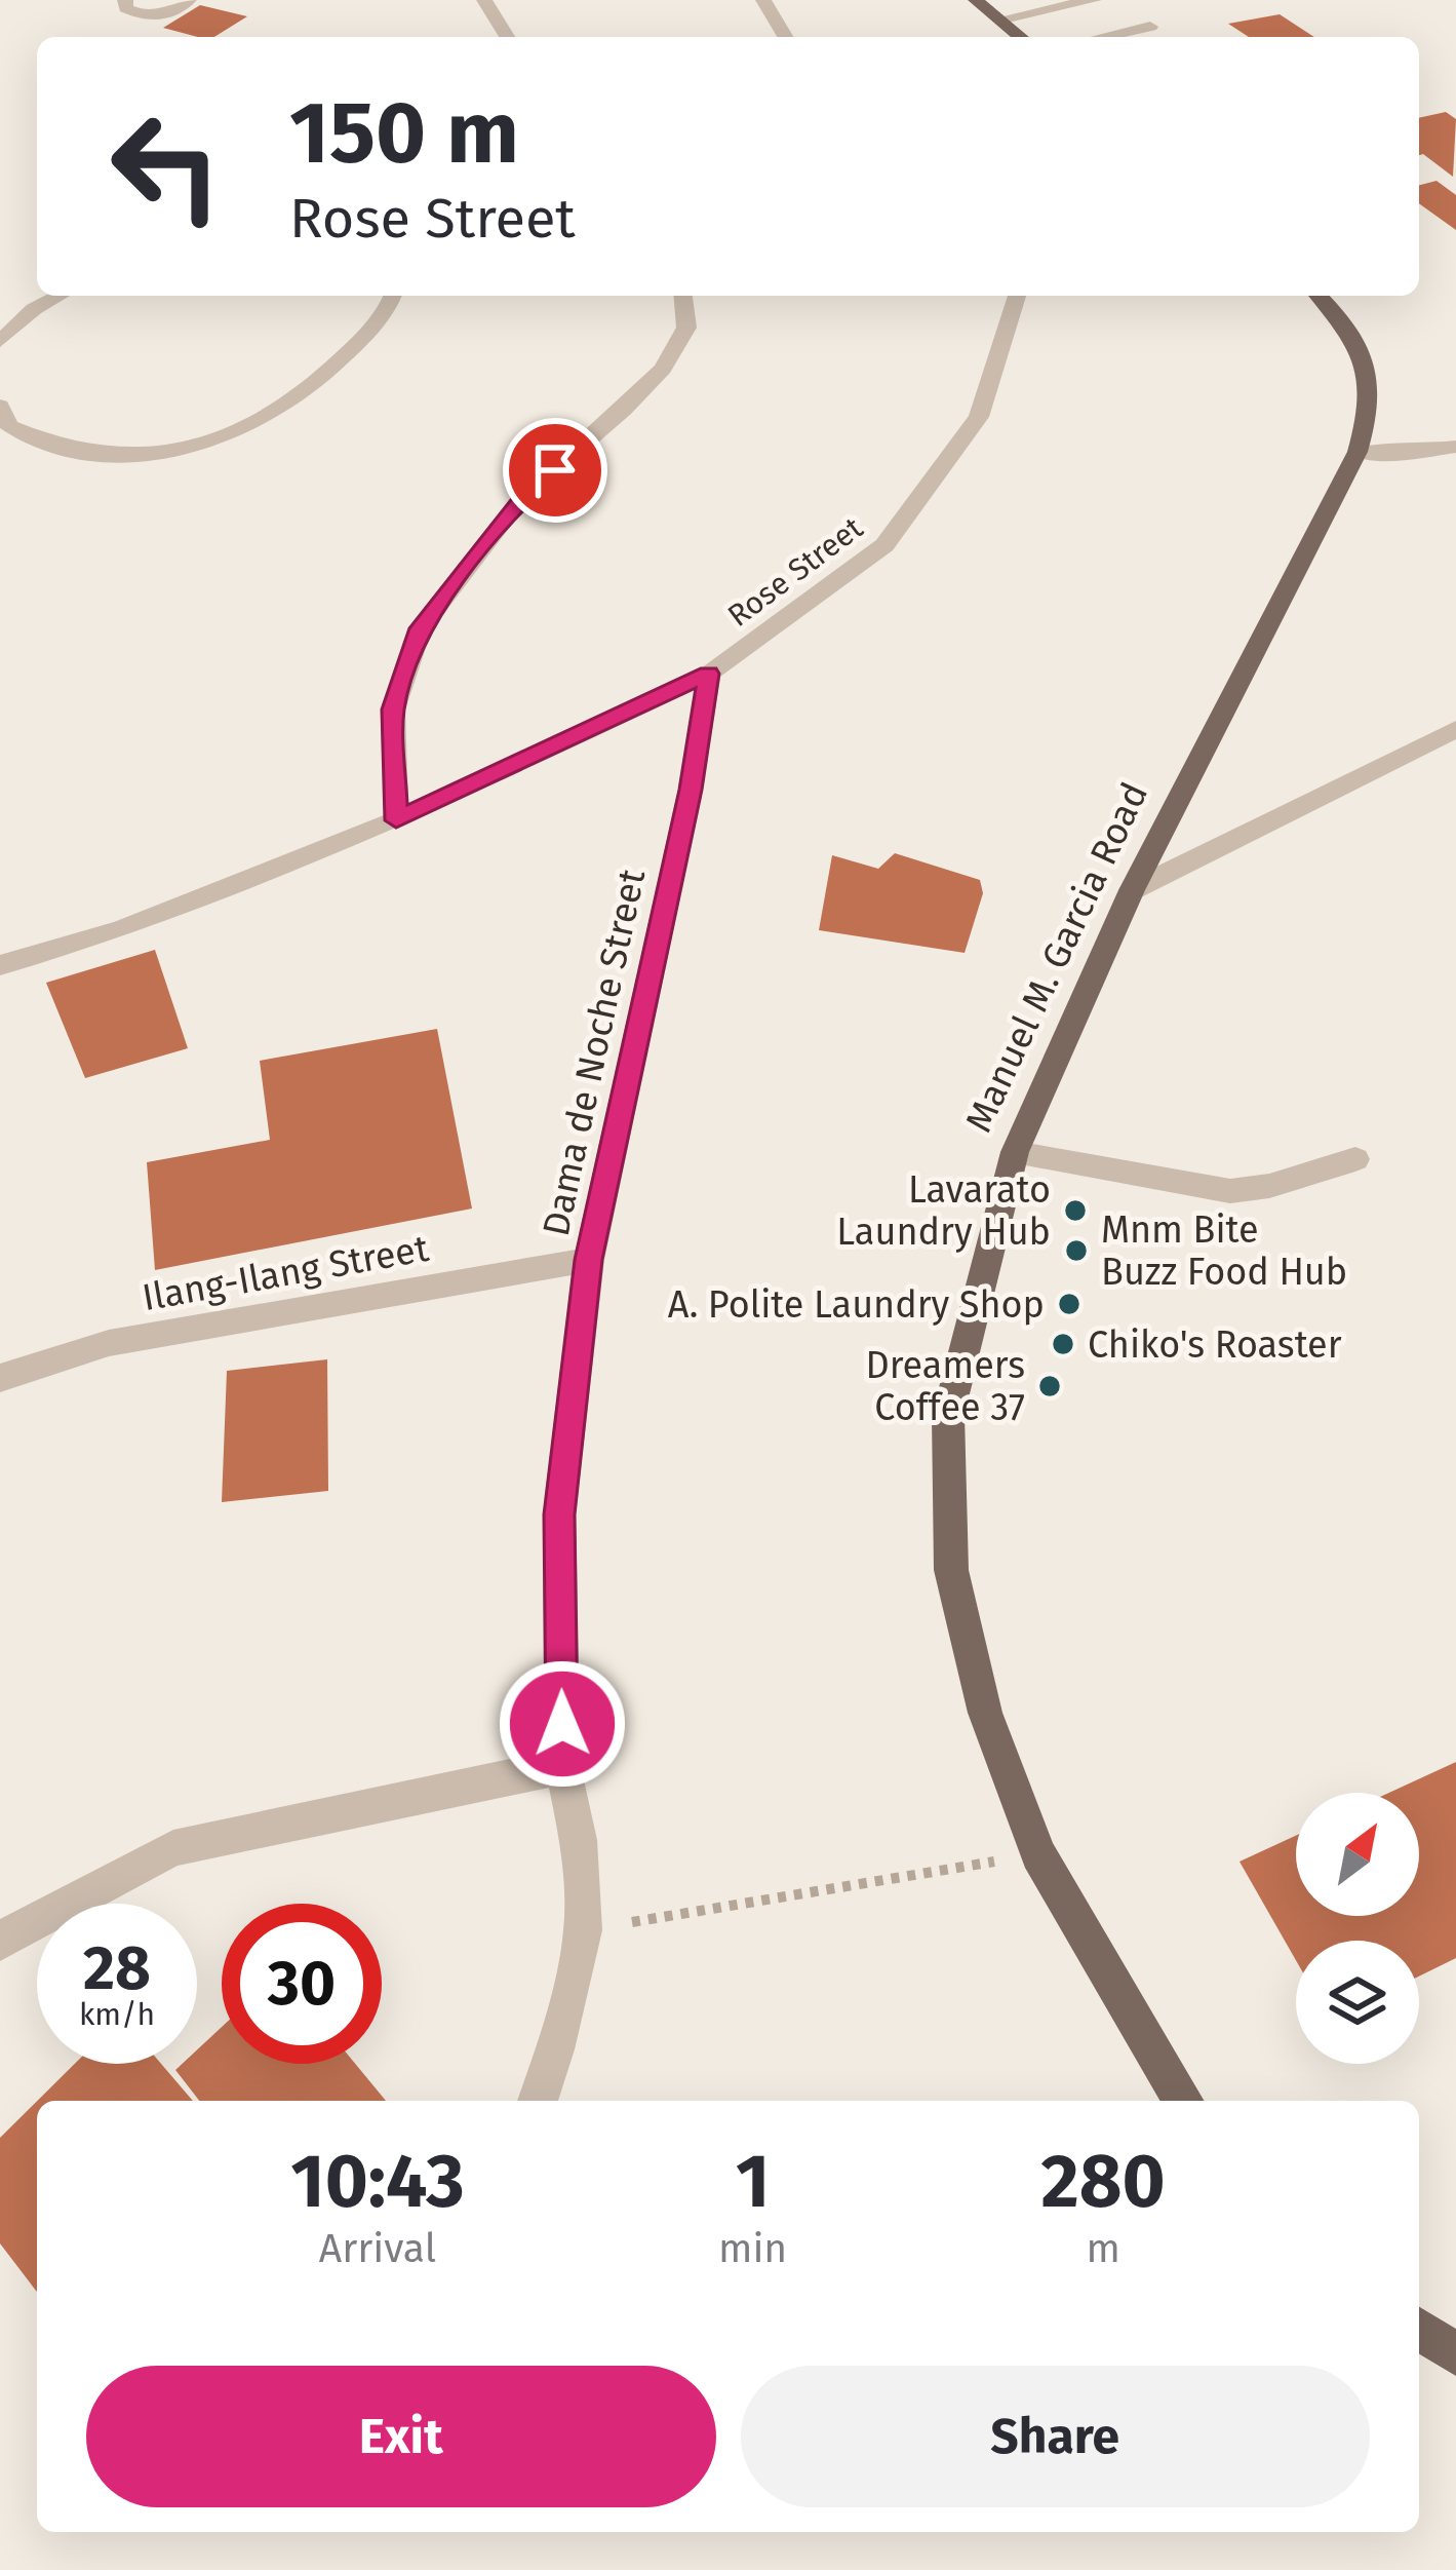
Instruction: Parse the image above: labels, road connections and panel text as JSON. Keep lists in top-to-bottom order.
{
  "streets": {
    "main road": ["Manuel M. Garcia Road"],
    "street": ["Rose Street", "Dama de Noche Street", "Ilang-Ilang Street"]
  },
  "crossings": [
    ["Rose Street", "Dama de Noche Street"],
    ["Dama de Noche Street", "Ilang-Ilang Street"]
  ],
  "places": [
    "Lavarato Laundry Hub",
    "Mnm Bite Buzz Food Hub",
    "A. Polite Laundry Shop",
    "Chiko's Roaster",
    "Dreamers Coffee 37"
  ],
  "north": "top right",
  "page": {
    "turn": ["150 m", "Rose Street"],
    "speed": "28 km/h",
    "limit": "30",
    "eta": [
      "10:43",
      "Arrival",
      "1",
      "min",
      "280",
      "m"
    ],
    "buttons": ["Exit", "Share"]
  }
}
